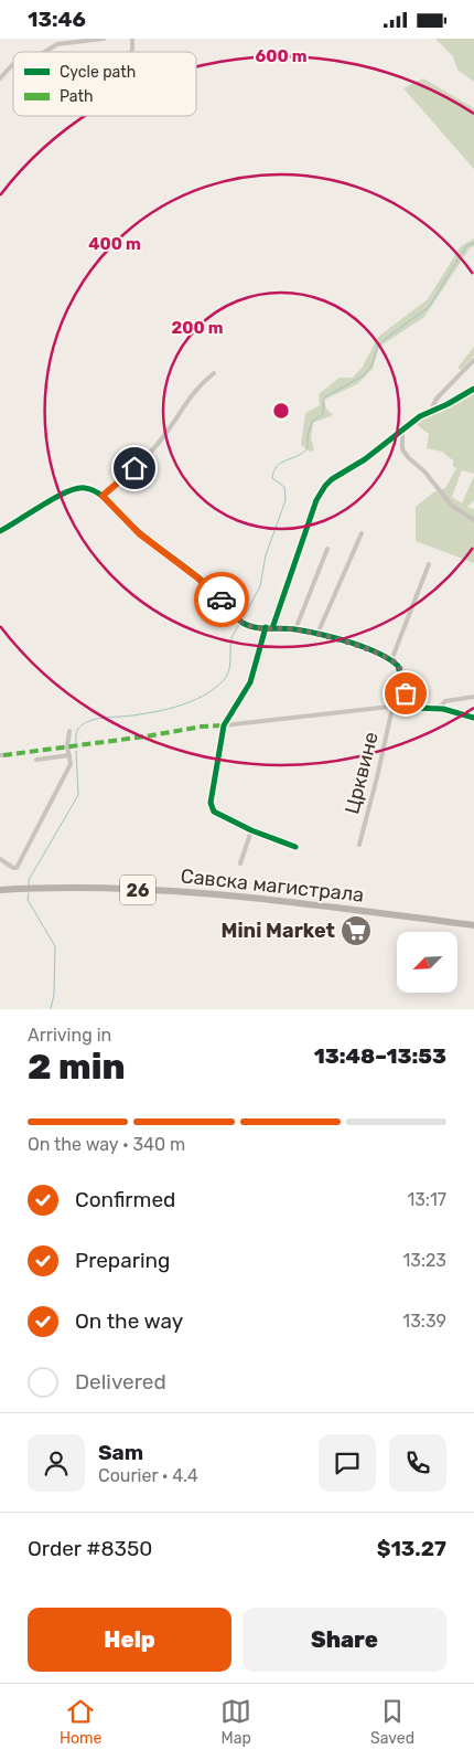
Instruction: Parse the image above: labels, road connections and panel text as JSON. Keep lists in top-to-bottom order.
{
  "streets": {
    "main road": ["Савска магистрала", "26"],
    "street": ["Црквине"]
  },
  "places": {
    "supermarket": ["Mini Market"]
  },
  "legend": ["Cycle path", "Path"],
  "north": "bottom left",
  "page": {
    "status": "13:46",
    "heading": ["2 min", "Arriving in", "13:48–13:53"],
    "panel": [
      "Sam",
      "Courier · 4.4",
      "Order #8350",
      "$13.27"
    ],
    "bar": "On the way · 340 m",
    "list": [
      ["Confirmed", "13:17"],
      ["Preparing", "13:23"],
      ["On the way", "13:39"],
      "Delivered"
    ],
    "buttons": ["Help", "Share"],
    "tabs": ["Home", "Map", "Saved"]
  },
  "rings": ["600 m", "400 m", "200 m"]
}
